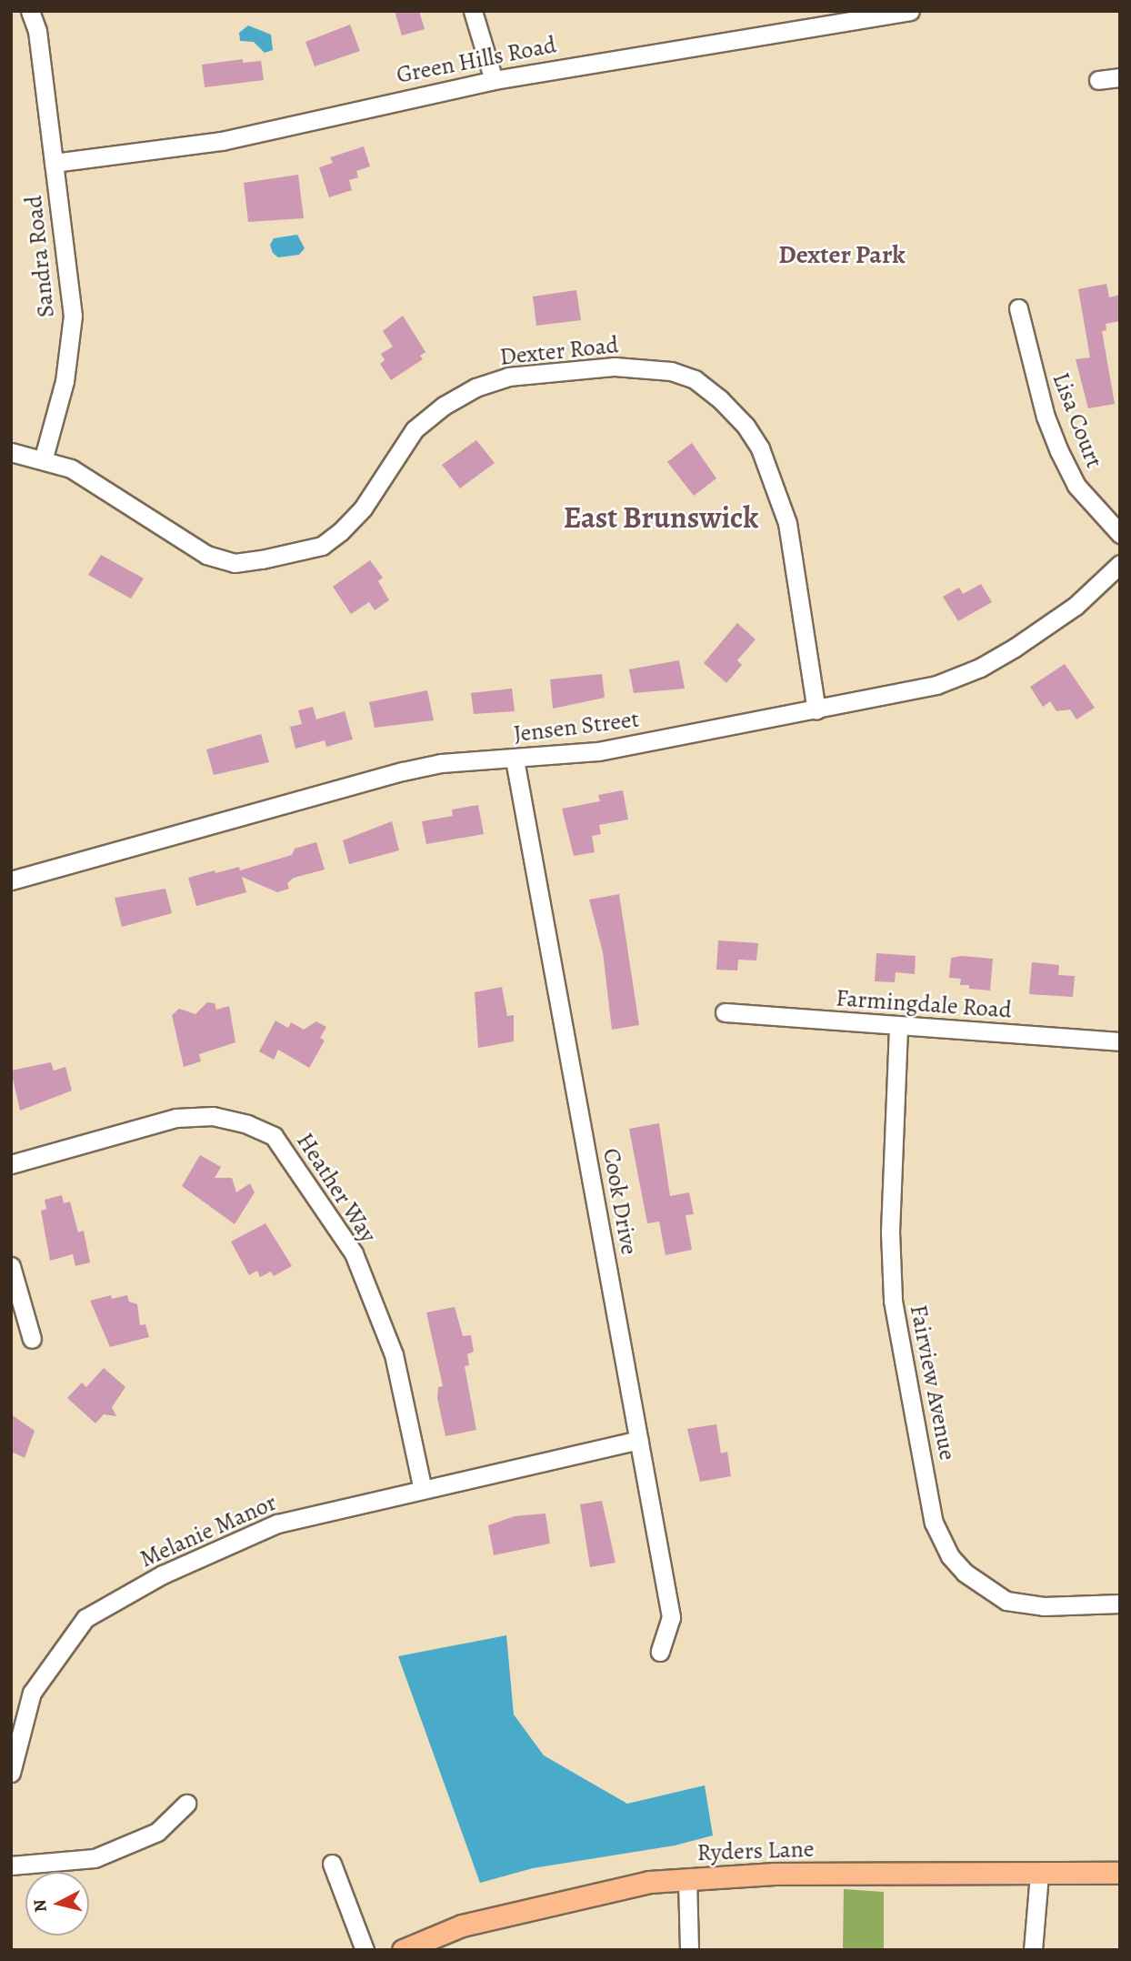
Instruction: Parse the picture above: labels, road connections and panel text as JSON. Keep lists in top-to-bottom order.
{
  "streets": {
    "main road": ["Ryders Lane"],
    "street": [
      "Green Hills Road",
      "Sandra Road",
      "Dexter Road",
      "Lisa Court",
      "Jensen Street",
      "Farmingdale Road",
      "Heather Way",
      "Cook Drive",
      "Fairview Avenue",
      "Melanie Manor"
    ]
  },
  "crossings": [
    ["Green Hills Road", "Sandra Road"],
    ["Sandra Road", "Dexter Road"],
    ["Dexter Road", "Jensen Street"],
    ["Jensen Street", "Cook Drive"],
    ["Farmingdale Road", "Fairview Avenue"],
    ["Heather Way", "Melanie Manor"],
    ["Cook Drive", "Melanie Manor"]
  ],
  "districts": ["Dexter Park", "East Brunswick"],
  "north": "left"
}
